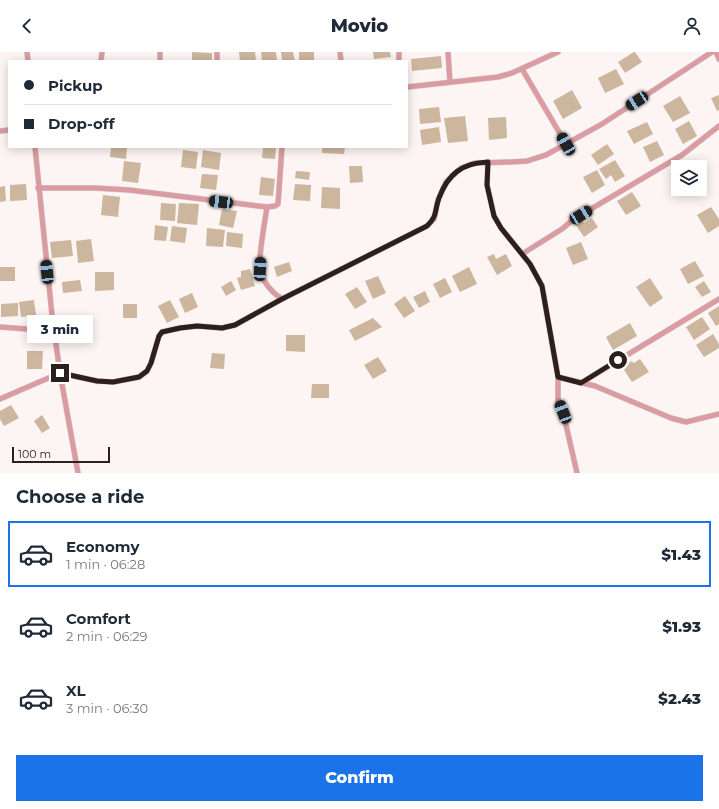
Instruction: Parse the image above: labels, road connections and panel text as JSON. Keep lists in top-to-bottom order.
{
  "scale_bar": "100 m",
  "page": {
    "header": "Movio",
    "banner": ["Pickup", "Drop-off"],
    "bubble": "3 min",
    "scale": "100 m",
    "heading": "Choose a ride",
    "list": [
      {
        "name": "Economy",
        "note": "1 min · 06:28",
        "value": "$1.43"
      },
      {
        "name": "Comfort",
        "note": "2 min · 06:29",
        "value": "$1.93"
      },
      {
        "name": "XL",
        "note": "3 min · 06:30",
        "value": "$2.43"
      }
    ],
    "buttons": "Confirm"
  }
}
